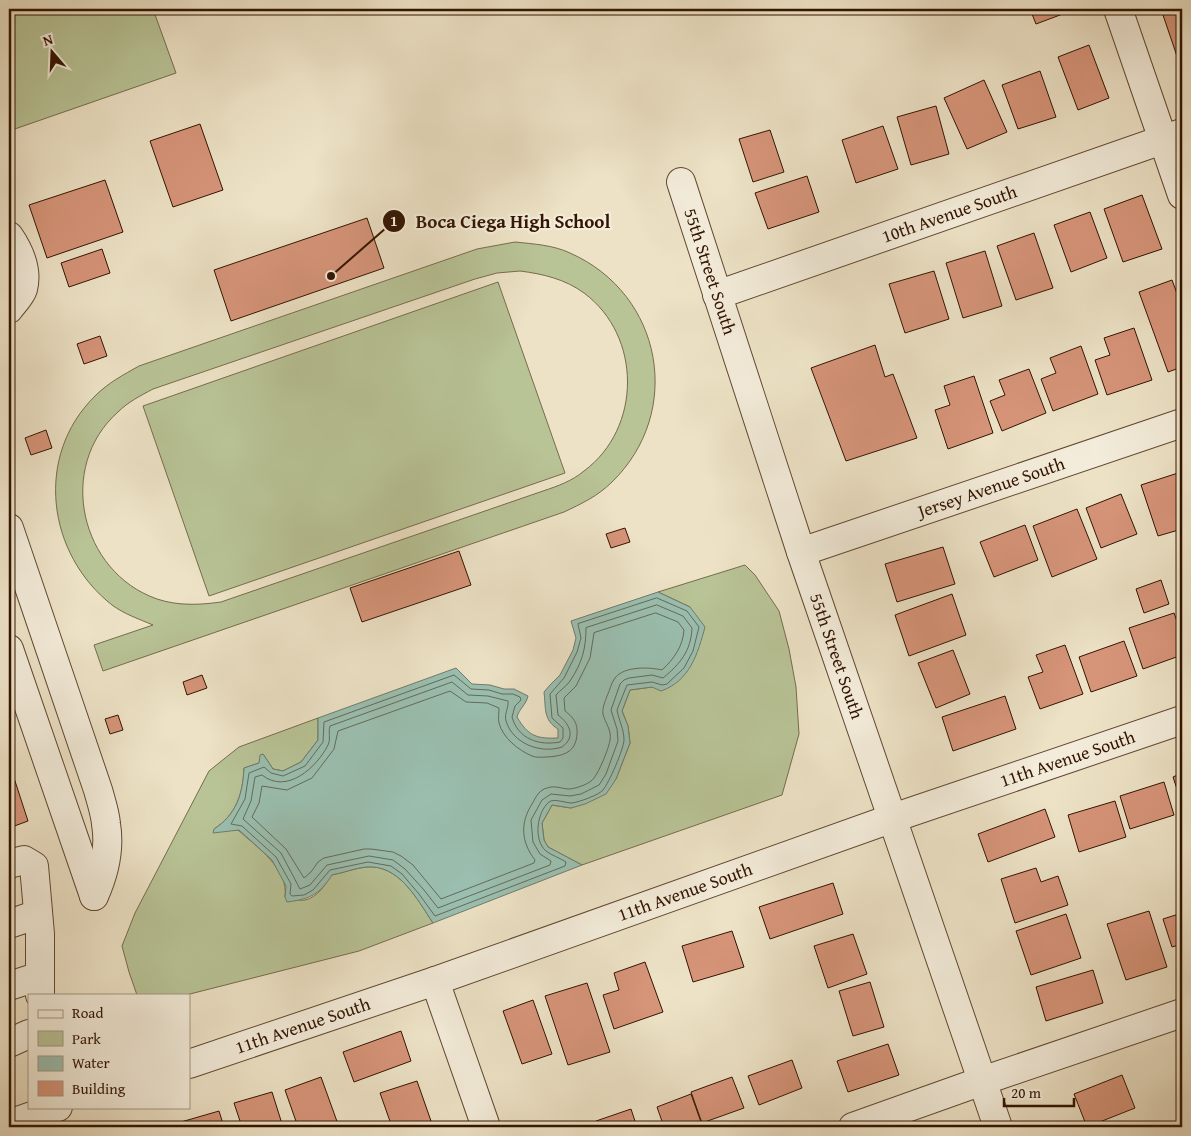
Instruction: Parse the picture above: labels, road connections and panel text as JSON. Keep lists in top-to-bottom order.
{
  "streets": {
    "street": [
      "10th Avenue South",
      "55th Street South",
      "Jersey Avenue South",
      "11th Avenue South"
    ]
  },
  "crossings": [
    ["10th Avenue South", "55th Street South"],
    ["55th Street South", "Jersey Avenue South"],
    ["55th Street South", "11th Avenue South"]
  ],
  "places": ["Boca Ciega High School"],
  "legend": [
    "Road",
    "Park",
    "Water",
    "Building"
  ],
  "scale_bar": "20 m",
  "north": "top"
}
